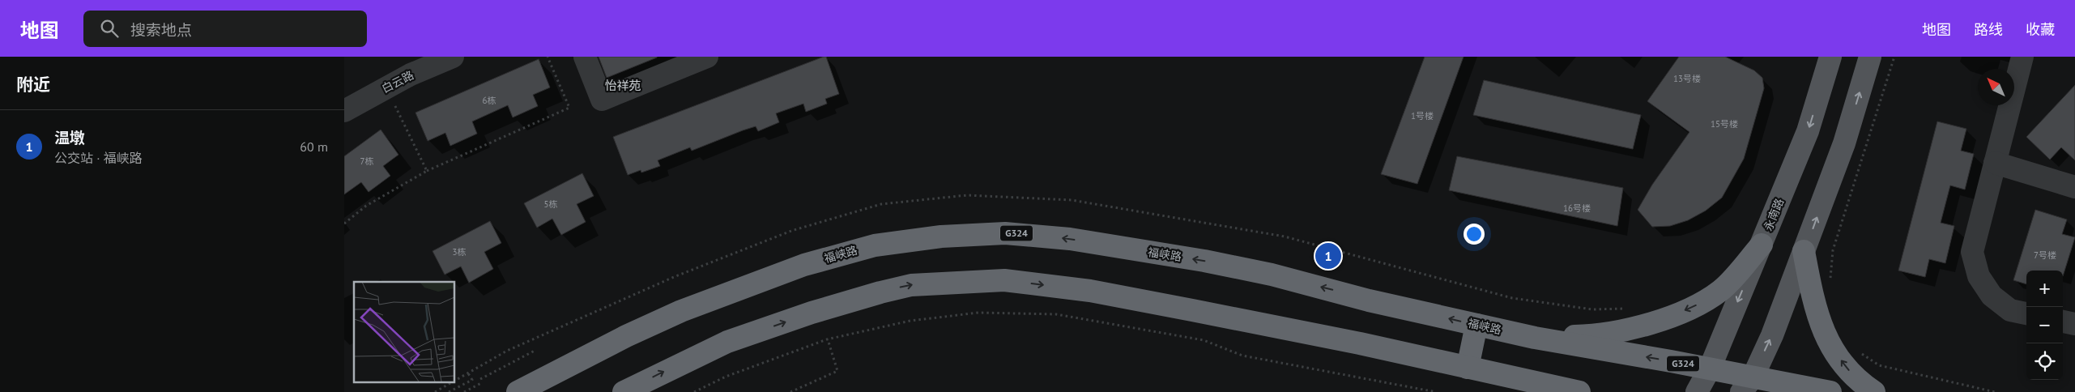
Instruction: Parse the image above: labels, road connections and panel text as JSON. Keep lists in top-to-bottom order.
{
  "streets": {
    "highway": ["G324", "福峡路"],
    "main road": ["永南路"],
    "street": ["白云路"]
  },
  "crossings": [
    ["永南路", "福峡路"]
  ],
  "districts": ["怡祥苑"],
  "house_numbers": [
    "13号楼",
    "6栋",
    "1号楼",
    "15号楼",
    "7栋",
    "5栋",
    "16号楼",
    "3栋",
    "7号楼"
  ],
  "north": "top left",
  "page": {
    "header": "地图",
    "search": "搜索地点",
    "nav": ["地图", "路线", "收藏"],
    "heading": "附近",
    "list": [
      {
        "mark": "1",
        "name": "温墩",
        "note": "公交站 · 福峡路",
        "value": "60 m"
      }
    ],
    "pins": "1",
    "map_buttons": ["+", "−"]
  }
}
